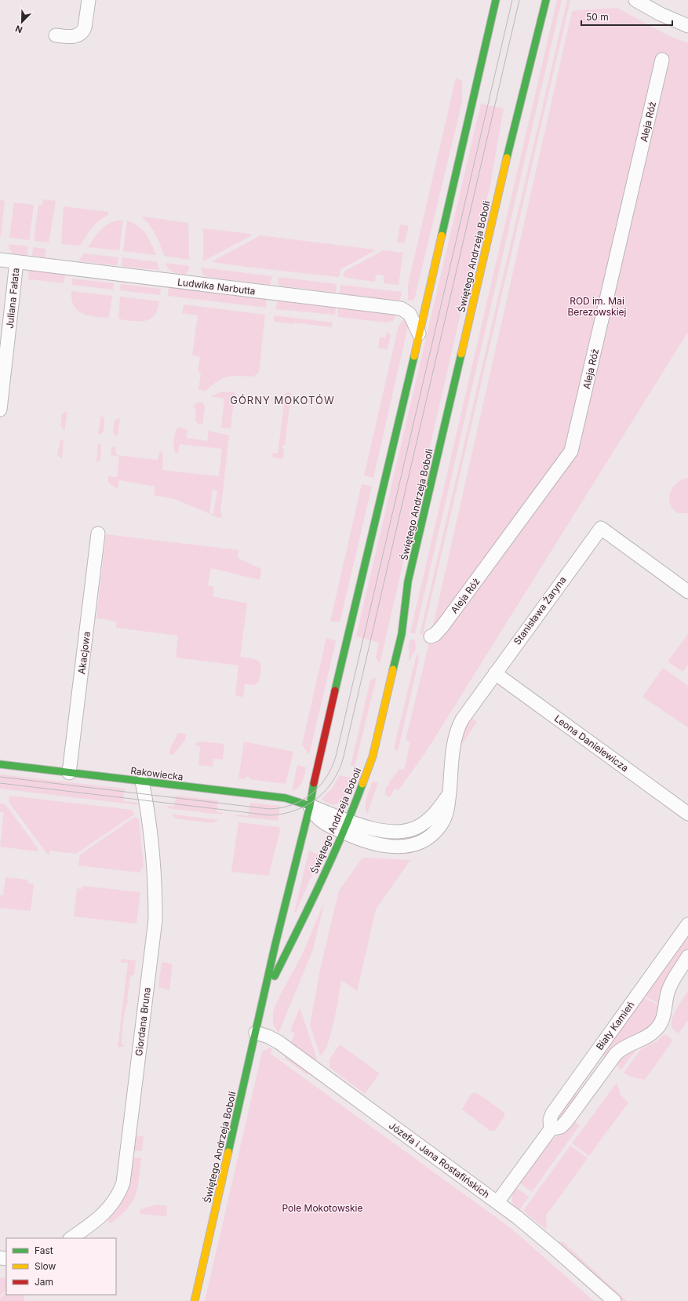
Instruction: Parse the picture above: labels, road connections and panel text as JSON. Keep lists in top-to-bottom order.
{
  "streets": {
    "main road": ["Świętego Andrzeja Boboli", "Rakowiecka"],
    "street": [
      "Aleja Róż",
      "Ludwika Narbutta",
      "Juliana Fałata",
      "Stanisława Żaryna",
      "Akacjowa",
      "Leona Danielewicza",
      "Giordana Bruna",
      "Biały Kamień",
      "Józefa i Jana Rostafińskich"
    ]
  },
  "crossings": [
    ["Świętego Andrzeja Boboli", "Ludwika Narbutta"],
    ["Świętego Andrzeja Boboli", "Stanisława Żaryna"],
    ["Świętego Andrzeja Boboli", "Rakowiecka"],
    ["Świętego Andrzeja Boboli", "Józefa i Jana Rostafińskich"],
    ["Ludwika Narbutta", "Juliana Fałata"],
    ["Stanisława Żaryna", "Leona Danielewicza"],
    ["Stanisława Żaryna", "Rakowiecka"],
    ["Akacjowa", "Rakowiecka"],
    ["Rakowiecka", "Giordana Bruna"],
    ["Biały Kamień", "Józefa i Jana Rostafińskich"]
  ],
  "districts": ["GÓRNY MOKOTÓW"],
  "parks": ["ROD im. Mai Berezowskiej", "Pole Mokotowskie"],
  "legend": ["Fast", "Slow", "Jam"],
  "scale_bar": "50 m",
  "north": "bottom left"
}
